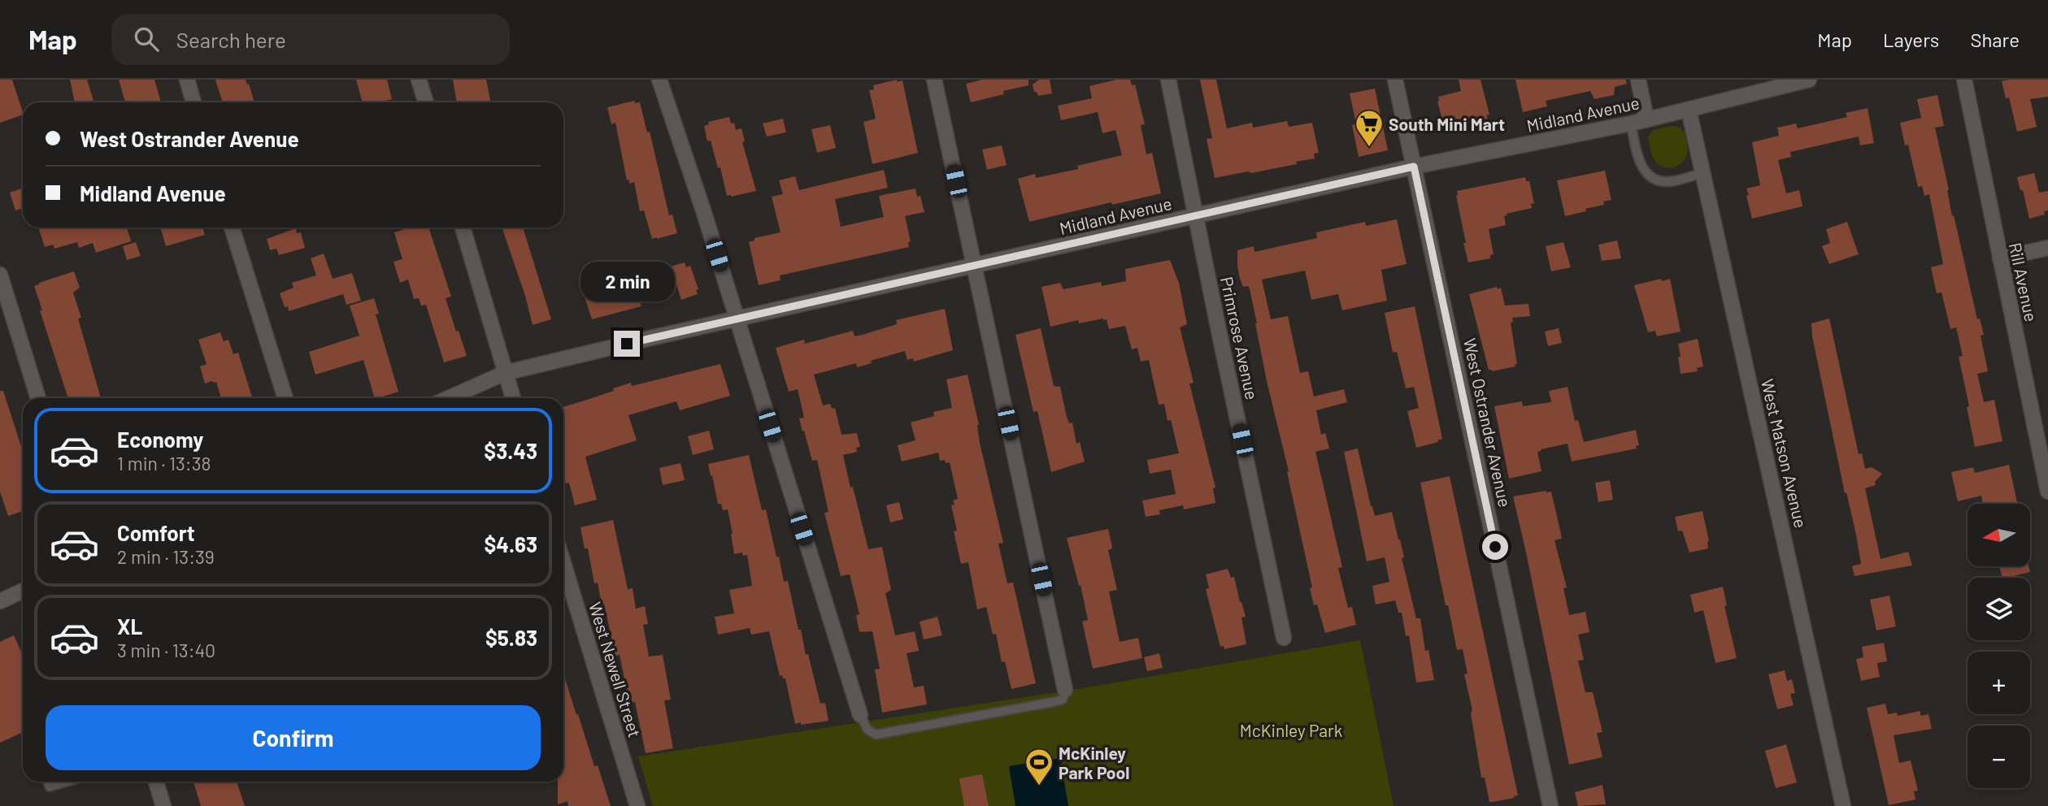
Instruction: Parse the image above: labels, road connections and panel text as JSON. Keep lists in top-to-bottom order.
{
  "streets": {
    "street": [
      "Midland Avenue",
      "Rill Avenue",
      "Primrose Avenue",
      "West Ostrander Avenue",
      "West Matson Avenue",
      "West Newell Street"
    ]
  },
  "crossings": [
    ["Midland Avenue", "Primrose Avenue"],
    ["Midland Avenue", "West Ostrander Avenue"],
    ["Midland Avenue", "West Matson Avenue"]
  ],
  "parks": ["McKinley Park"],
  "places": {
    "supermarket": ["South Mini Mart"],
    "sports": ["McKinley Park Pool"]
  },
  "north": "left",
  "page": {
    "header": "Map",
    "search": "Search here",
    "nav": ["Map", "Layers", "Share"],
    "banner": ["West Ostrander Avenue", "Midland Avenue"],
    "bubble": "2 min",
    "list": [
      {
        "name": "Economy",
        "note": "1 min · 13:38",
        "value": "$3.43"
      },
      {
        "name": "Comfort",
        "note": "2 min · 13:39",
        "value": "$4.63"
      },
      {
        "name": "XL",
        "note": "3 min · 13:40",
        "value": "$5.83"
      }
    ],
    "map_buttons": ["+", "−"],
    "buttons": "Confirm"
  }
}
